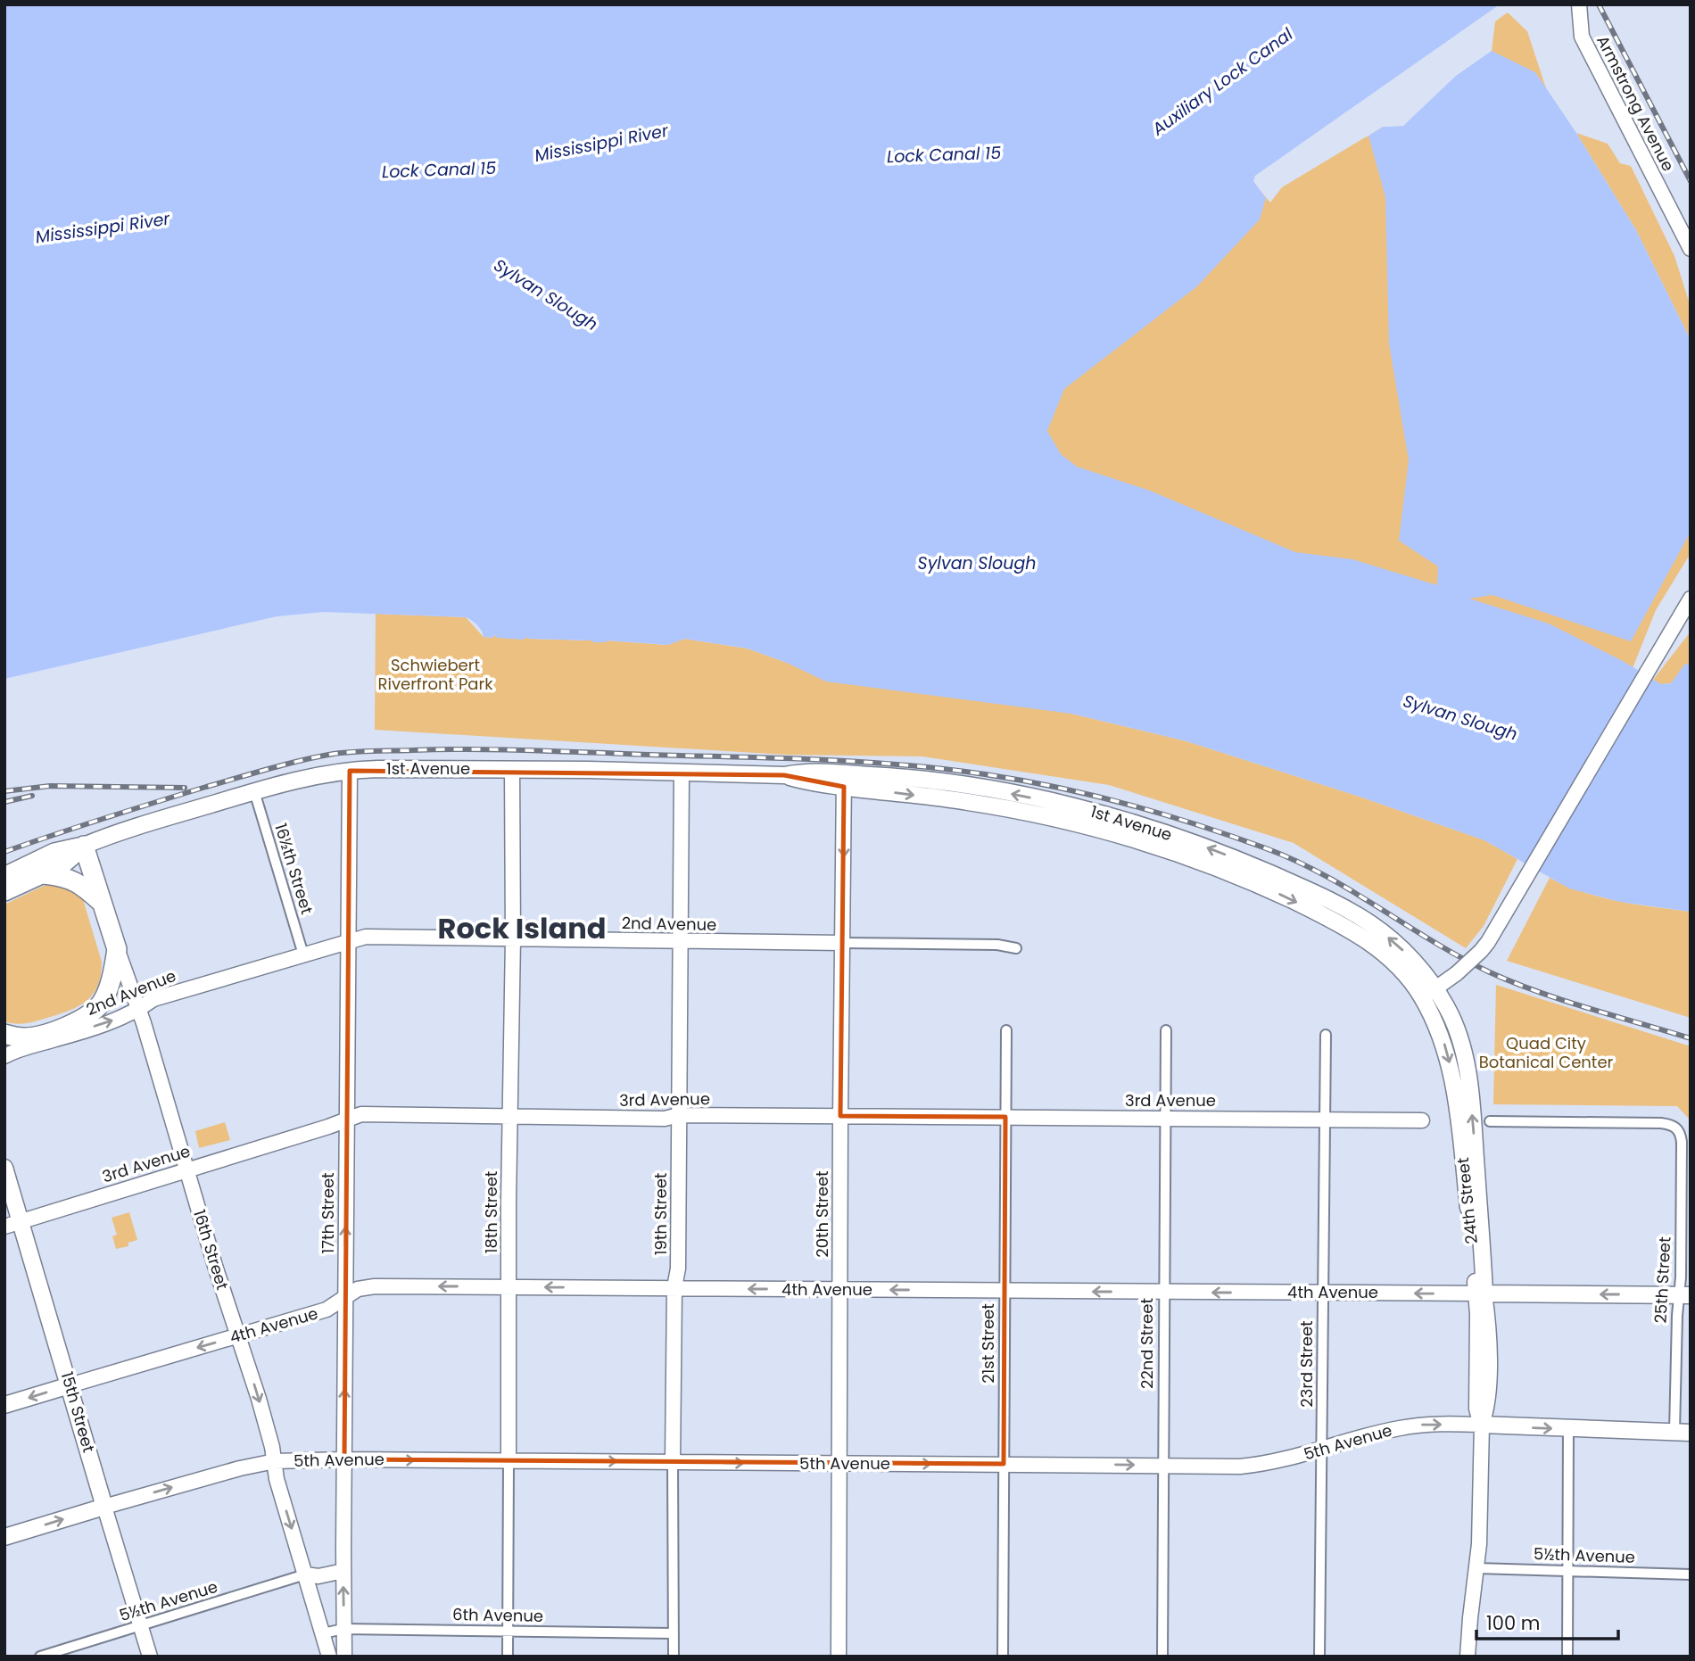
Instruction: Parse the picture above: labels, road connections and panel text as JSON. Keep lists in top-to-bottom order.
{
  "streets": {
    "highway": ["1st Avenue", "16th Street"],
    "main road": [
      "24th Street",
      "4th Avenue",
      "15th Street",
      "5th Avenue"
    ],
    "street": [
      "Armstrong Avenue",
      "16½th Street",
      "2nd Avenue",
      "3rd Avenue",
      "18th Street",
      "17th Street",
      "19th Street",
      "20th Street",
      "25th Street",
      "21st Street",
      "22nd Street",
      "23rd Street",
      "5½th Avenue",
      "6th Avenue"
    ]
  },
  "crossings": [
    ["1st Avenue", "16½th Street"],
    ["1st Avenue", "24th Street"],
    ["1st Avenue", "18th Street"],
    ["1st Avenue", "17th Street"],
    ["1st Avenue", "19th Street"],
    ["1st Avenue", "20th Street"],
    ["1st Avenue", "16th Street"],
    ["16½th Street", "2nd Avenue"],
    ["2nd Avenue", "18th Street"],
    ["2nd Avenue", "17th Street"],
    ["2nd Avenue", "19th Street"],
    ["2nd Avenue", "20th Street"],
    ["2nd Avenue", "16th Street"],
    ["3rd Avenue", "18th Street"],
    ["3rd Avenue", "17th Street"],
    ["3rd Avenue", "19th Street"],
    ["3rd Avenue", "20th Street"],
    ["3rd Avenue", "16th Street"],
    ["3rd Avenue", "21st Street"],
    ["3rd Avenue", "22nd Street"],
    ["3rd Avenue", "23rd Street"],
    ["3rd Avenue", "15th Street"],
    ["24th Street", "4th Avenue"],
    ["24th Street", "5th Avenue"],
    ["24th Street", "5½th Avenue"],
    ["18th Street", "4th Avenue"],
    ["18th Street", "5th Avenue"],
    ["18th Street", "6th Avenue"],
    ["17th Street", "4th Avenue"],
    ["17th Street", "5th Avenue"],
    ["17th Street", "6th Avenue"],
    ["19th Street", "4th Avenue"],
    ["19th Street", "5th Avenue"],
    ["19th Street", "6th Avenue"],
    ["20th Street", "4th Avenue"],
    ["20th Street", "5th Avenue"],
    ["16th Street", "4th Avenue"],
    ["16th Street", "5th Avenue"],
    ["16th Street", "5½th Avenue"],
    ["16th Street", "6th Avenue"],
    ["25th Street", "4th Avenue"],
    ["25th Street", "5th Avenue"],
    ["4th Avenue", "21st Street"],
    ["4th Avenue", "22nd Street"],
    ["4th Avenue", "23rd Street"],
    ["4th Avenue", "15th Street"],
    ["21st Street", "5th Avenue"],
    ["22nd Street", "5th Avenue"],
    ["23rd Street", "5th Avenue"],
    ["15th Street", "5th Avenue"],
    ["15th Street", "5½th Avenue"]
  ],
  "one_way": ["17th Street", "4th Avenue", "5th Avenue"],
  "districts": ["Rock Island"],
  "water": [
    "Auxiliary Lock Canal",
    "Mississippi River",
    "Lock Canal 15",
    "Sylvan Slough"
  ],
  "parks": ["Schwiebert Riverfront Park", "Quad City Botanical Center"],
  "scale_bar": "100 m"
}
